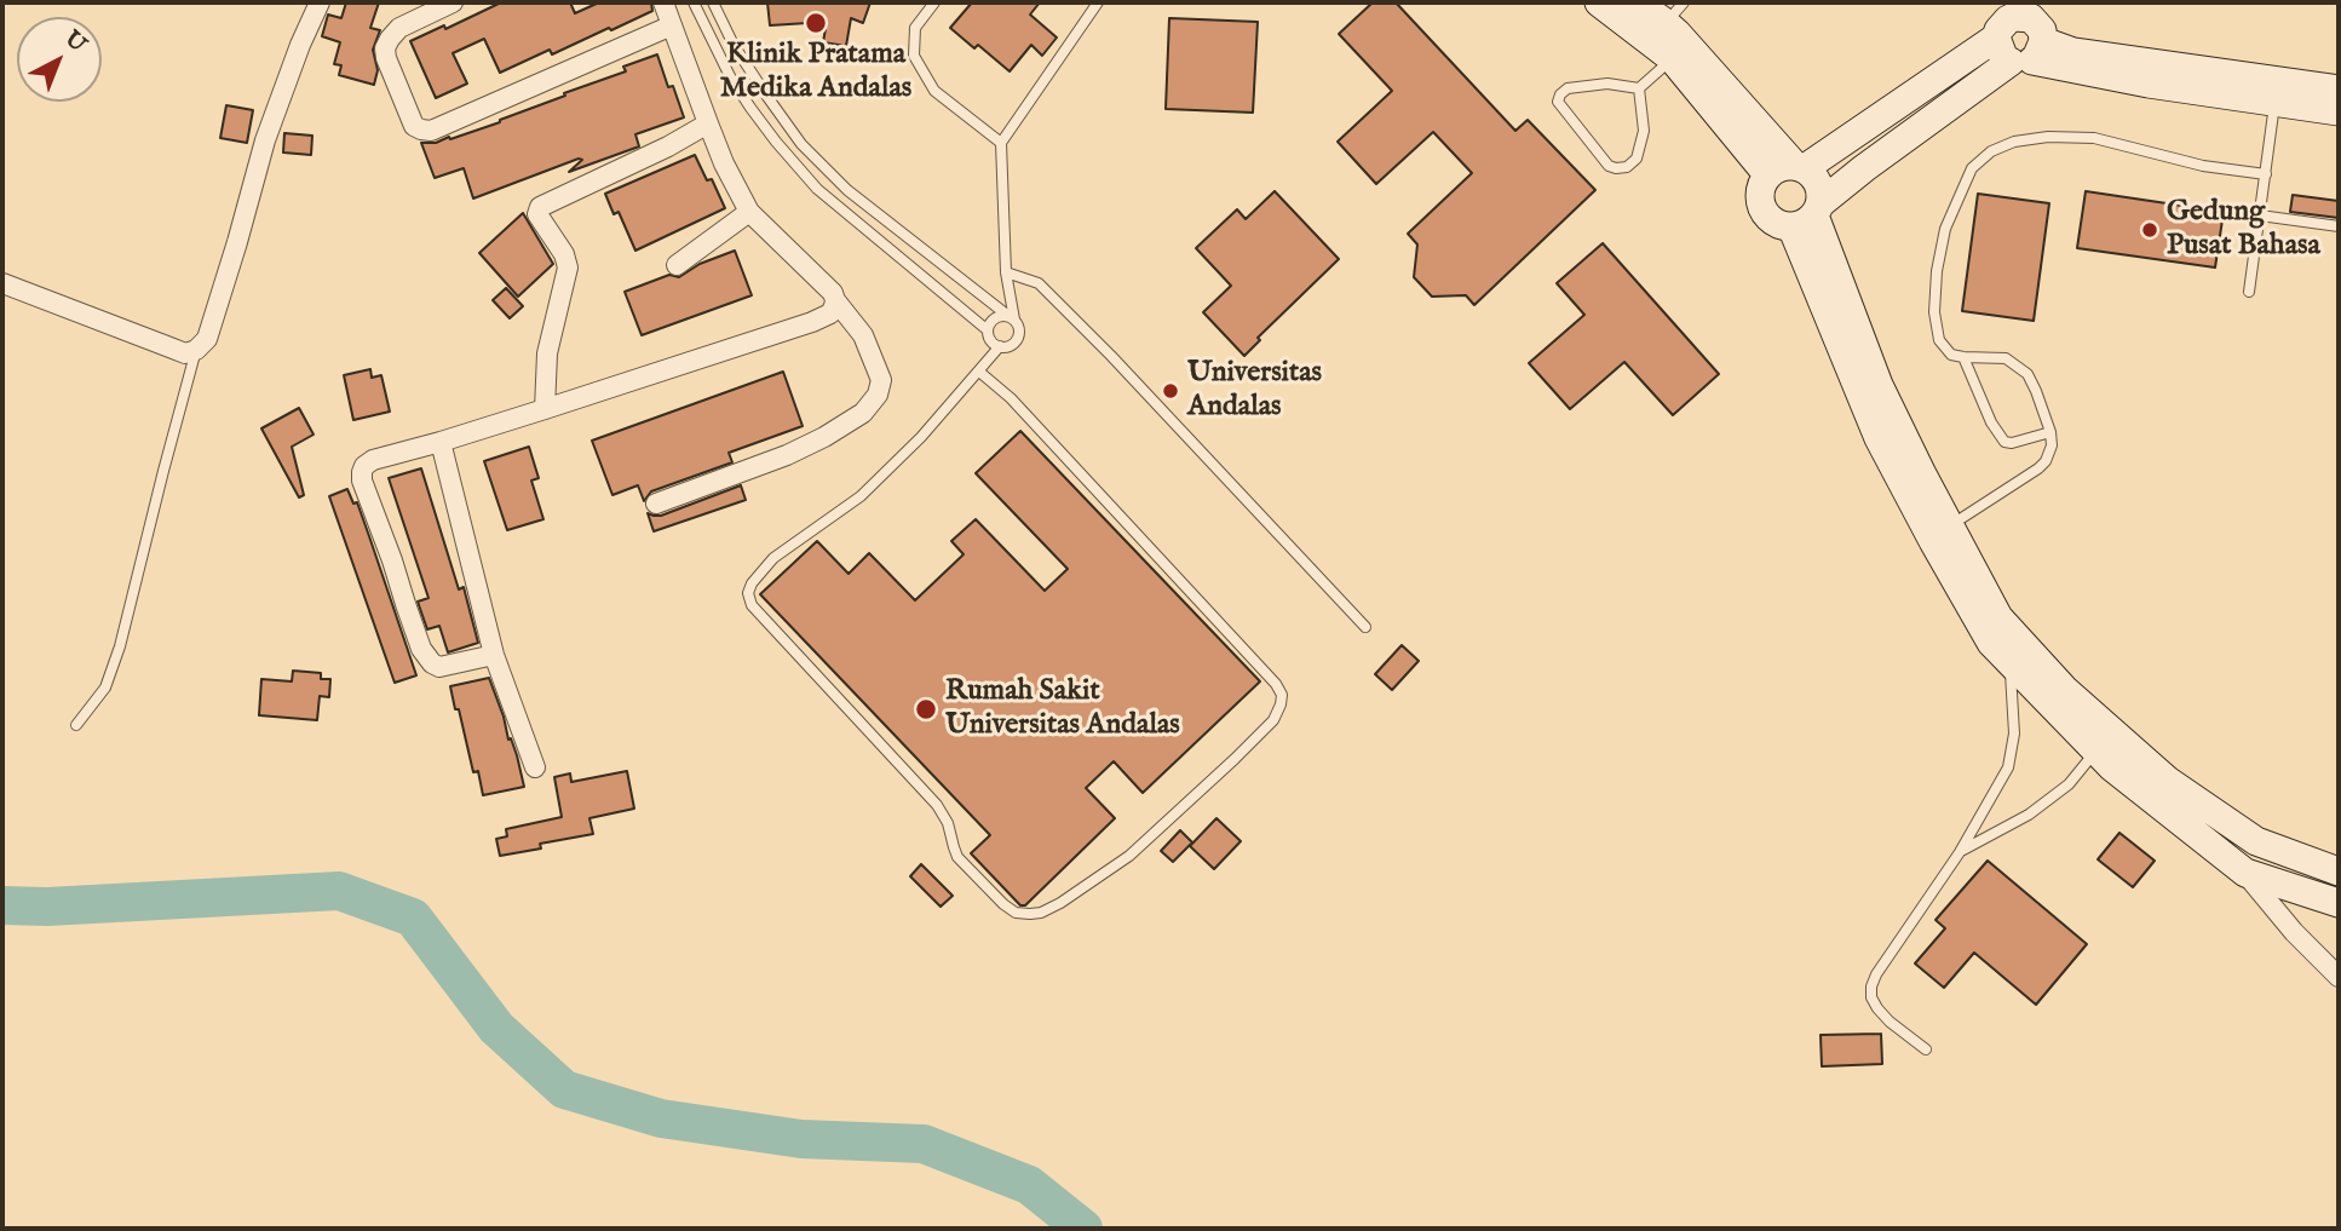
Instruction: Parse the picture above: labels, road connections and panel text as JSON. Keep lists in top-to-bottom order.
{
  "places": [
    "Klinik Pratama Medika Andalas",
    "Gedung Pusat Bahasa",
    "Universitas Andalas",
    "Rumah Sakit Universitas Andalas"
  ],
  "north": "top right"
}
